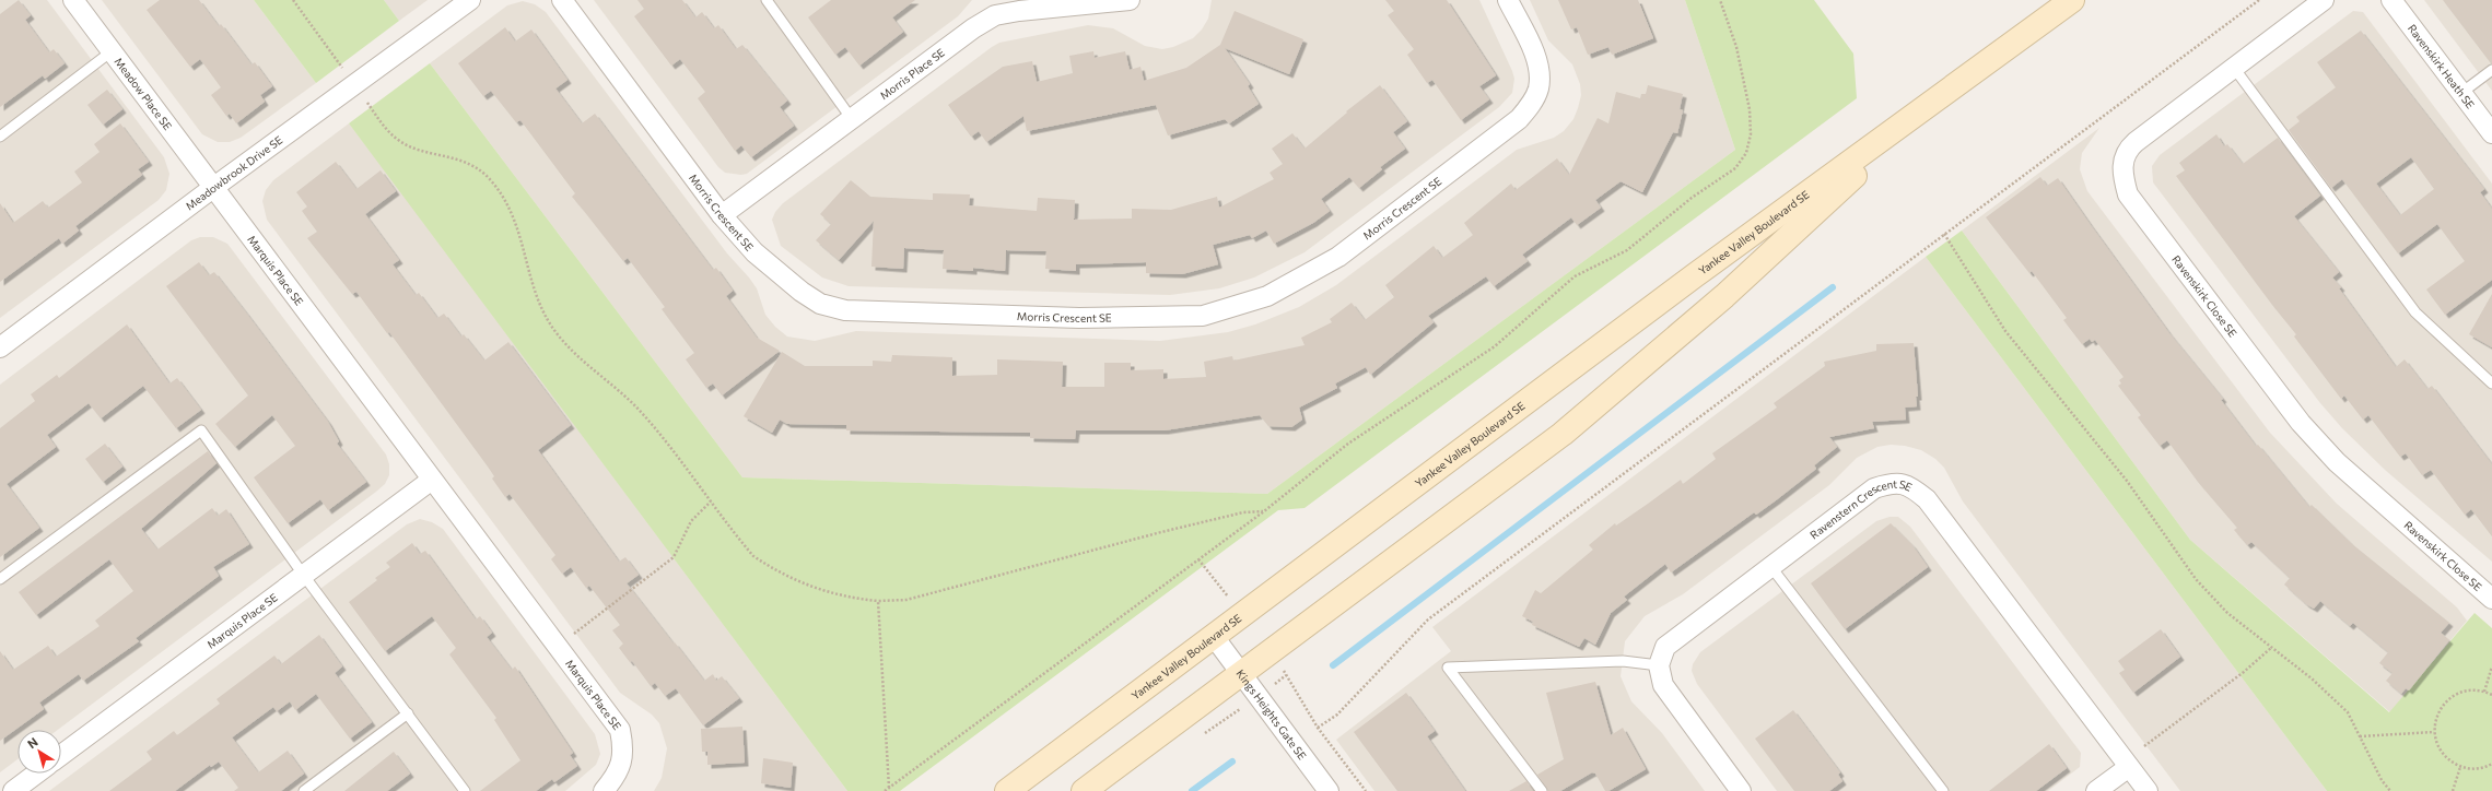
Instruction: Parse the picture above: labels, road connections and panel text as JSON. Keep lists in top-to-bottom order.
{
  "streets": {
    "street": [
      "Ravenskirk Heath SE",
      "Morris Place SE",
      "Meadow Place SE",
      "Meadowbrook Drive SE",
      "Morris Crescent SE",
      "Yankee Valley Boulevard SE",
      "Marquis Place SE",
      "Ravenskirk Close SE",
      "Ravenstern Crescent SE",
      "Kings Heights Gate SE"
    ]
  },
  "crossings": [
    ["Morris Place SE", "Morris Crescent SE"],
    ["Meadow Place SE", "Meadowbrook Drive SE"],
    ["Meadow Place SE", "Marquis Place SE"],
    ["Meadowbrook Drive SE", "Marquis Place SE"],
    ["Yankee Valley Boulevard SE", "Kings Heights Gate SE"]
  ],
  "north": "top left"
}
